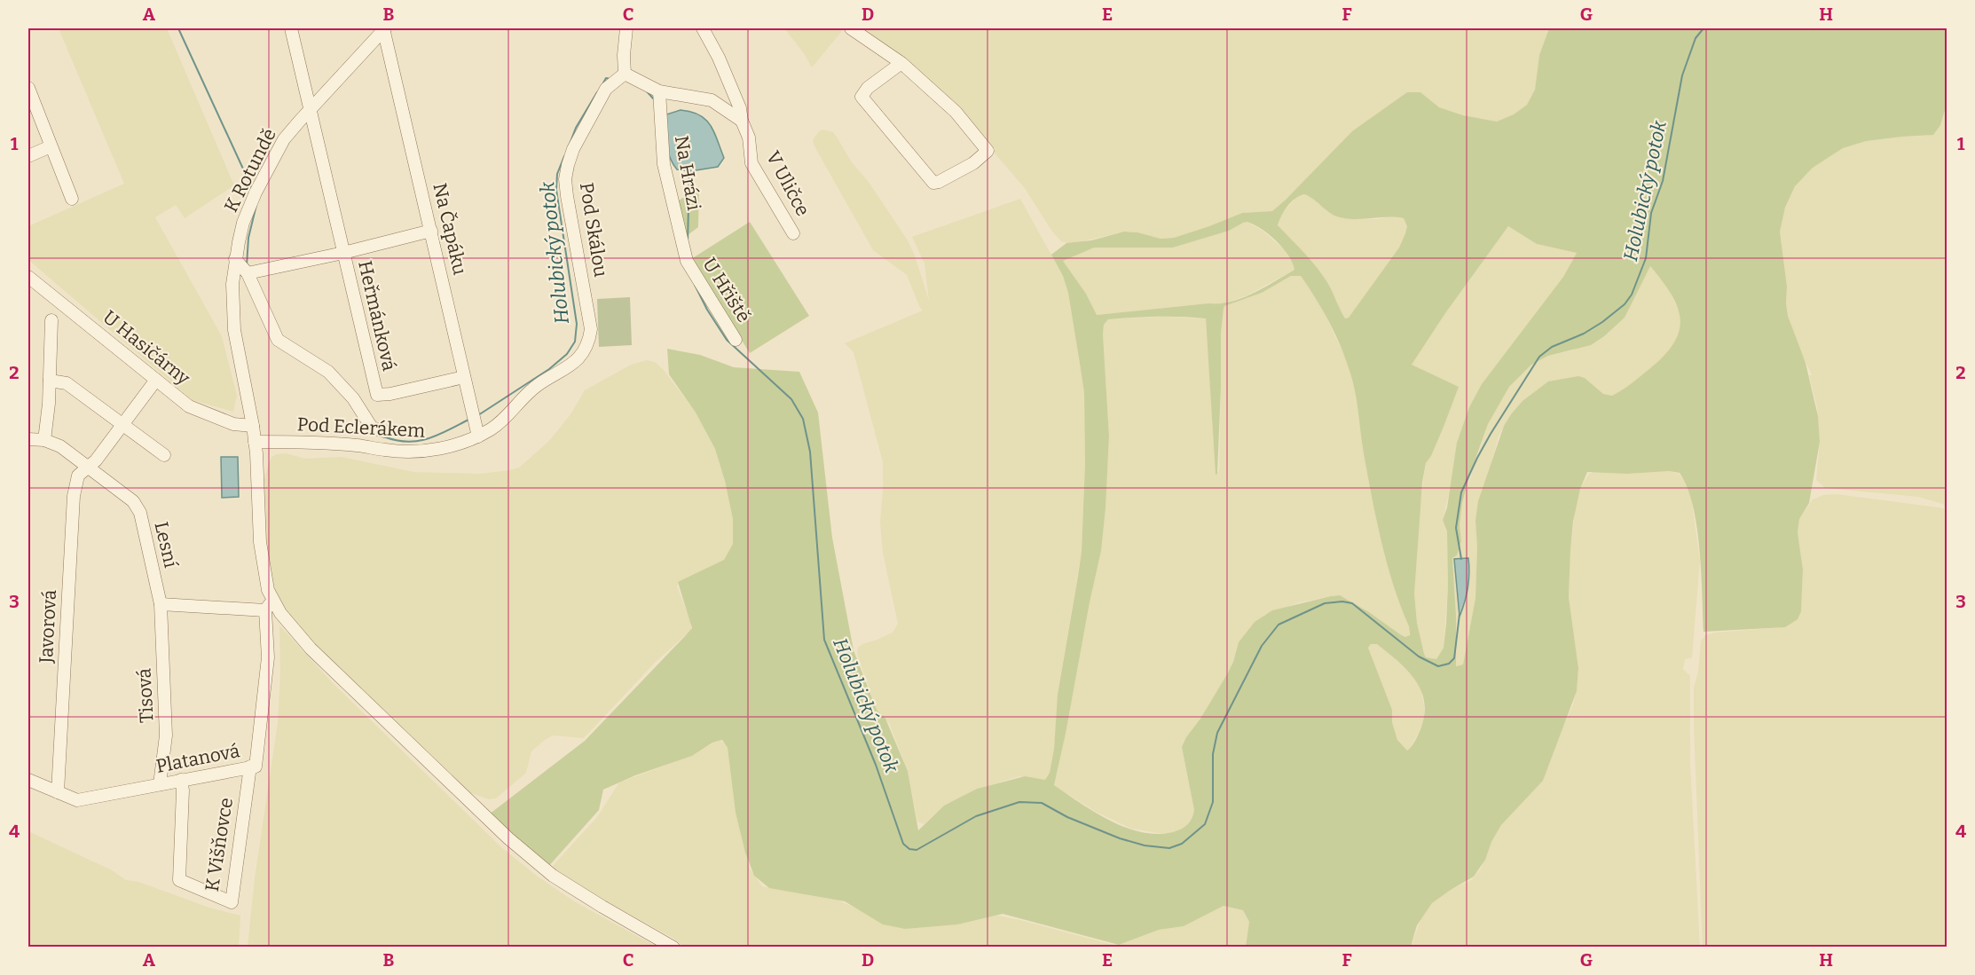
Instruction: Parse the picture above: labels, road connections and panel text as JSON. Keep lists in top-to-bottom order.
{
  "streets": {
    "street": [
      "K Rotundě",
      "Na Hrázi",
      "V Uličce",
      "Na Čapáku",
      "Pod Skálou",
      "U Hřiště",
      "Heřmánková",
      "U Hasičárny",
      "Pod Eclerákem",
      "Lesní",
      "Javorová",
      "Tisová",
      "Platanová",
      "K Višňovce"
    ]
  },
  "crossings": [
    ["K Rotundě", "Na Čapáku"],
    ["K Rotundě", "Heřmánková"],
    ["K Rotundě", "U Hasičárny"],
    ["K Rotundě", "Pod Eclerákem"],
    ["Na Hrázi", "U Hřiště"],
    ["Na Čapáku", "Heřmánková"],
    ["Na Čapáku", "Pod Eclerákem"],
    ["Pod Skálou", "Pod Eclerákem"],
    ["U Hasičárny", "Javorová"],
    ["Lesní", "Javorová"],
    ["Lesní", "Tisová"],
    ["Javorová", "Platanová"],
    ["Tisová", "Platanová"],
    ["Platanová", "K Višňovce"]
  ],
  "water": ["Holubický potok"],
  "grid": {
    "columns": [
      "A",
      "B",
      "C",
      "D",
      "E",
      "F",
      "G",
      "H"
    ],
    "rows": [
      "1",
      "2",
      "3",
      "4"
    ]
  }
}
